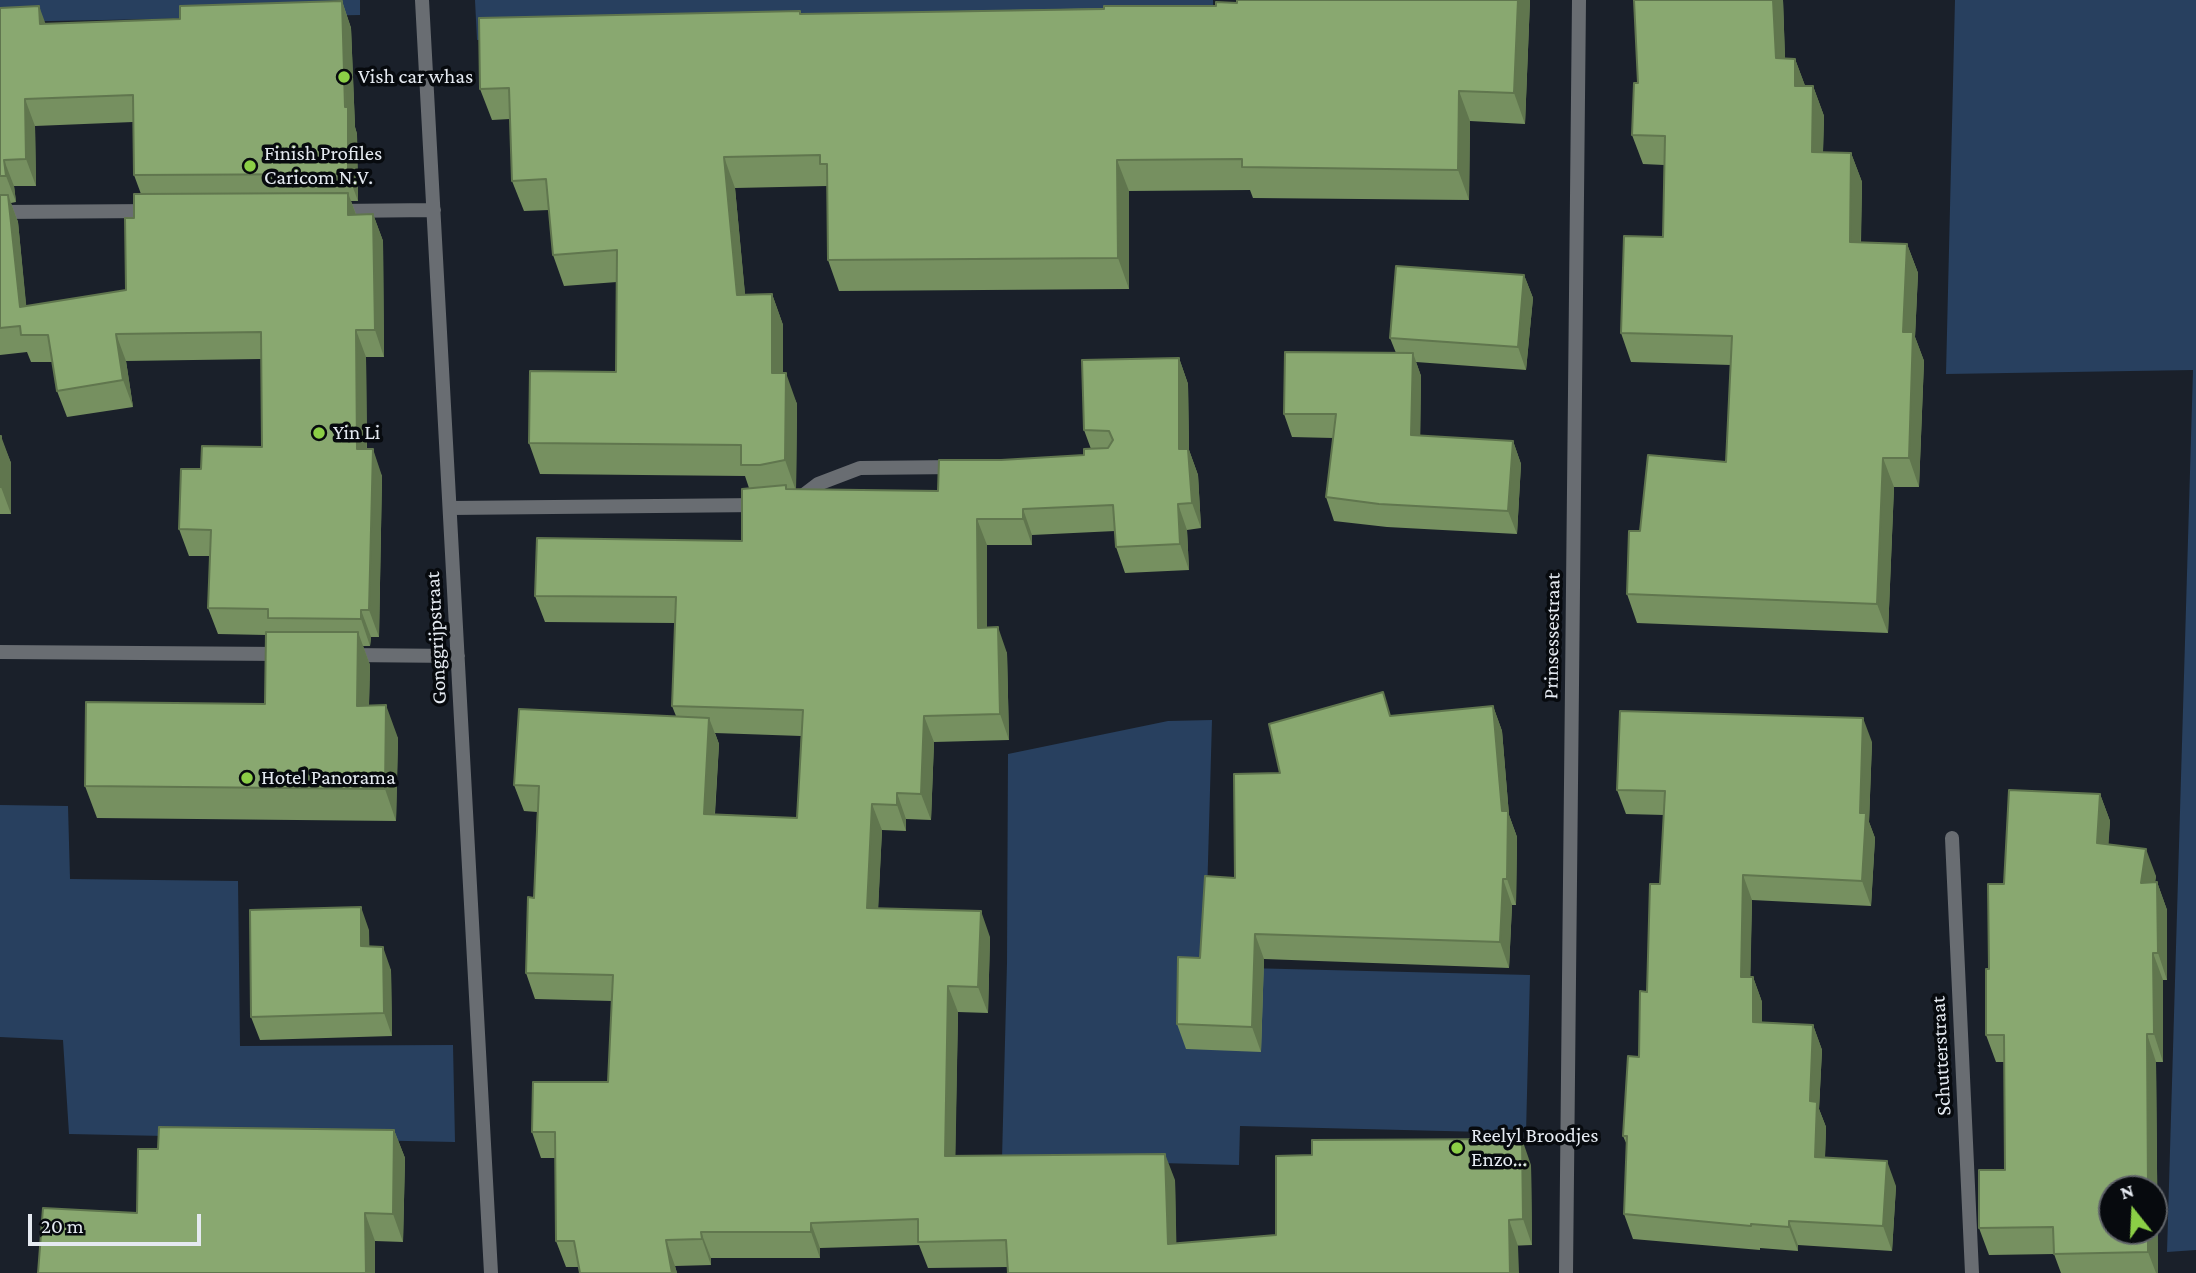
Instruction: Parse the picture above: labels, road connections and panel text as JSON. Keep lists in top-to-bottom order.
{
  "streets": {
    "street": ["Prinsessestraat", "Gonggrijpstraat", "Schutterstraat"]
  },
  "places": [
    "Vish car whas",
    "Finish Profiles Caricom N.V.",
    "Yin Li",
    "Hotel Panorama",
    "Reelyl Broodjes Enzo..."
  ],
  "scale_bar": "20 m",
  "north": "top"
}
